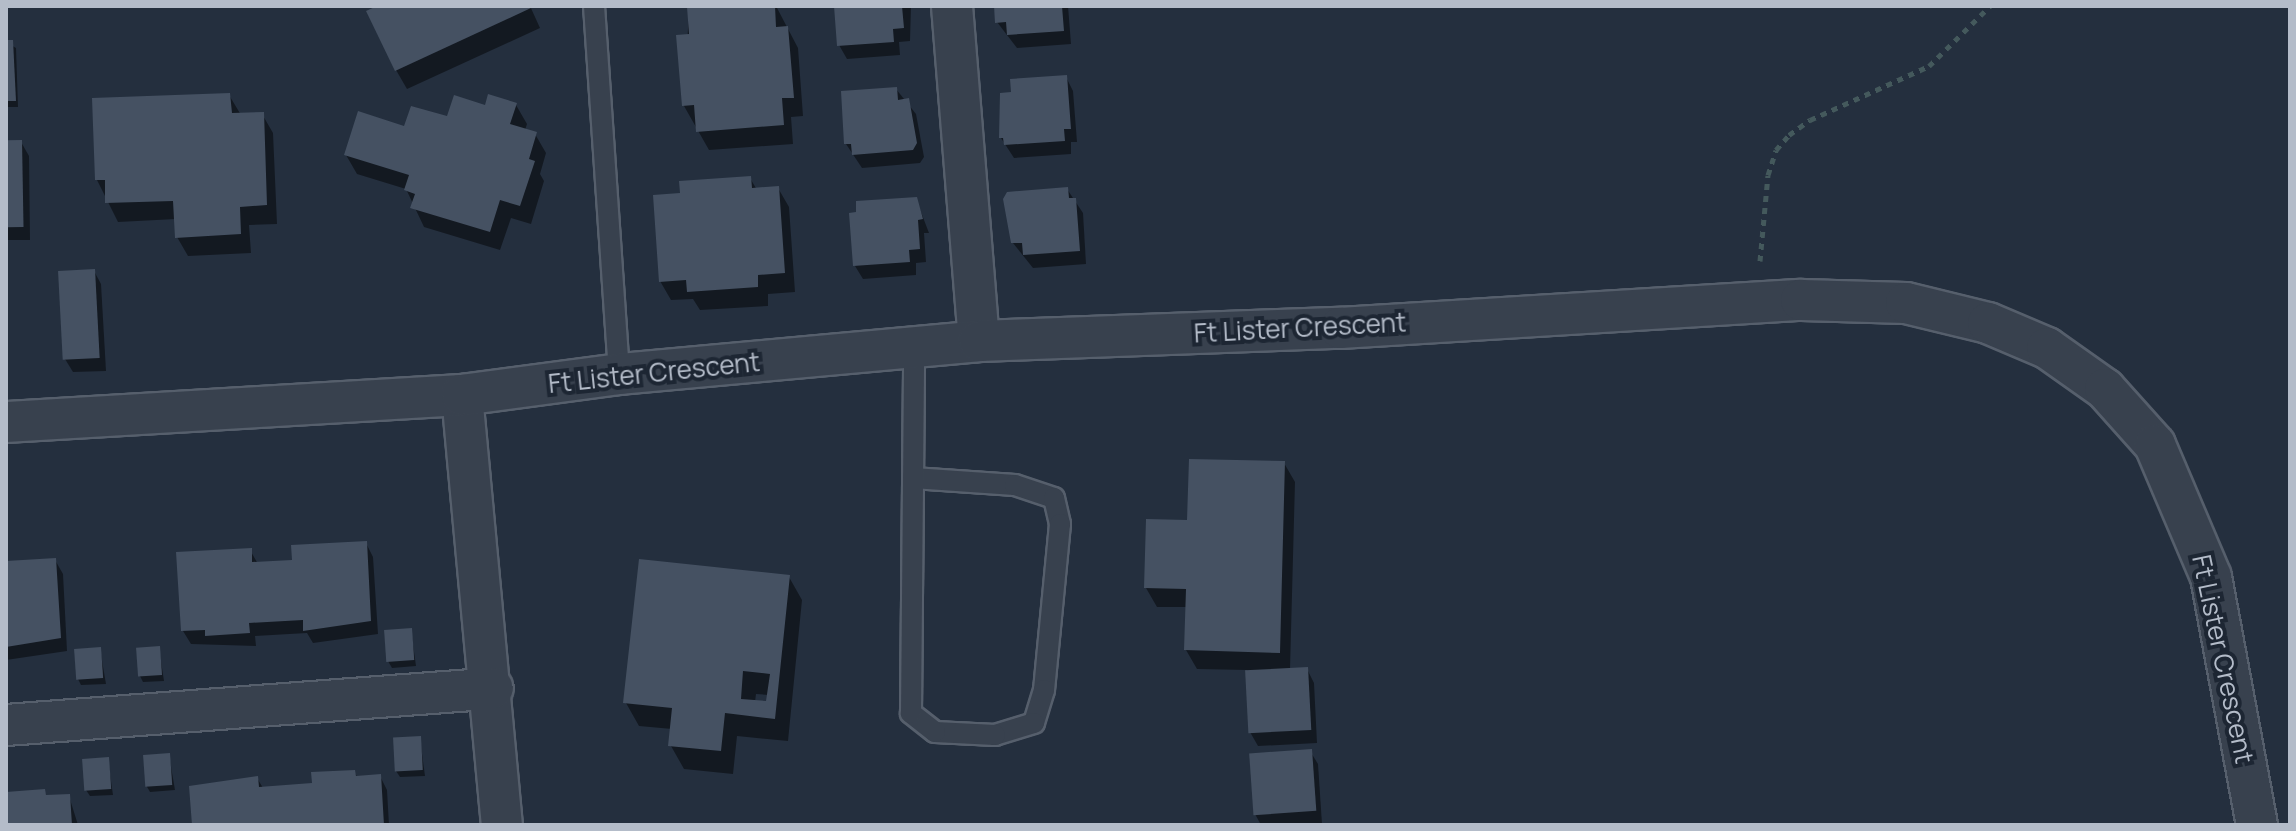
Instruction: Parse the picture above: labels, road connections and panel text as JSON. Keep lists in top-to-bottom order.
{
  "streets": {
    "street": ["Ft Lister Crescent"]
  }
}
